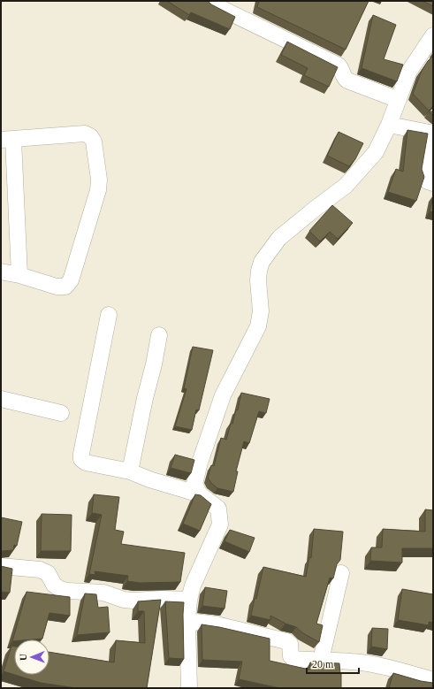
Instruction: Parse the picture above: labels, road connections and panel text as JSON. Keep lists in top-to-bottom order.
{
  "scale_bar": "20 m",
  "north": "left"
}
